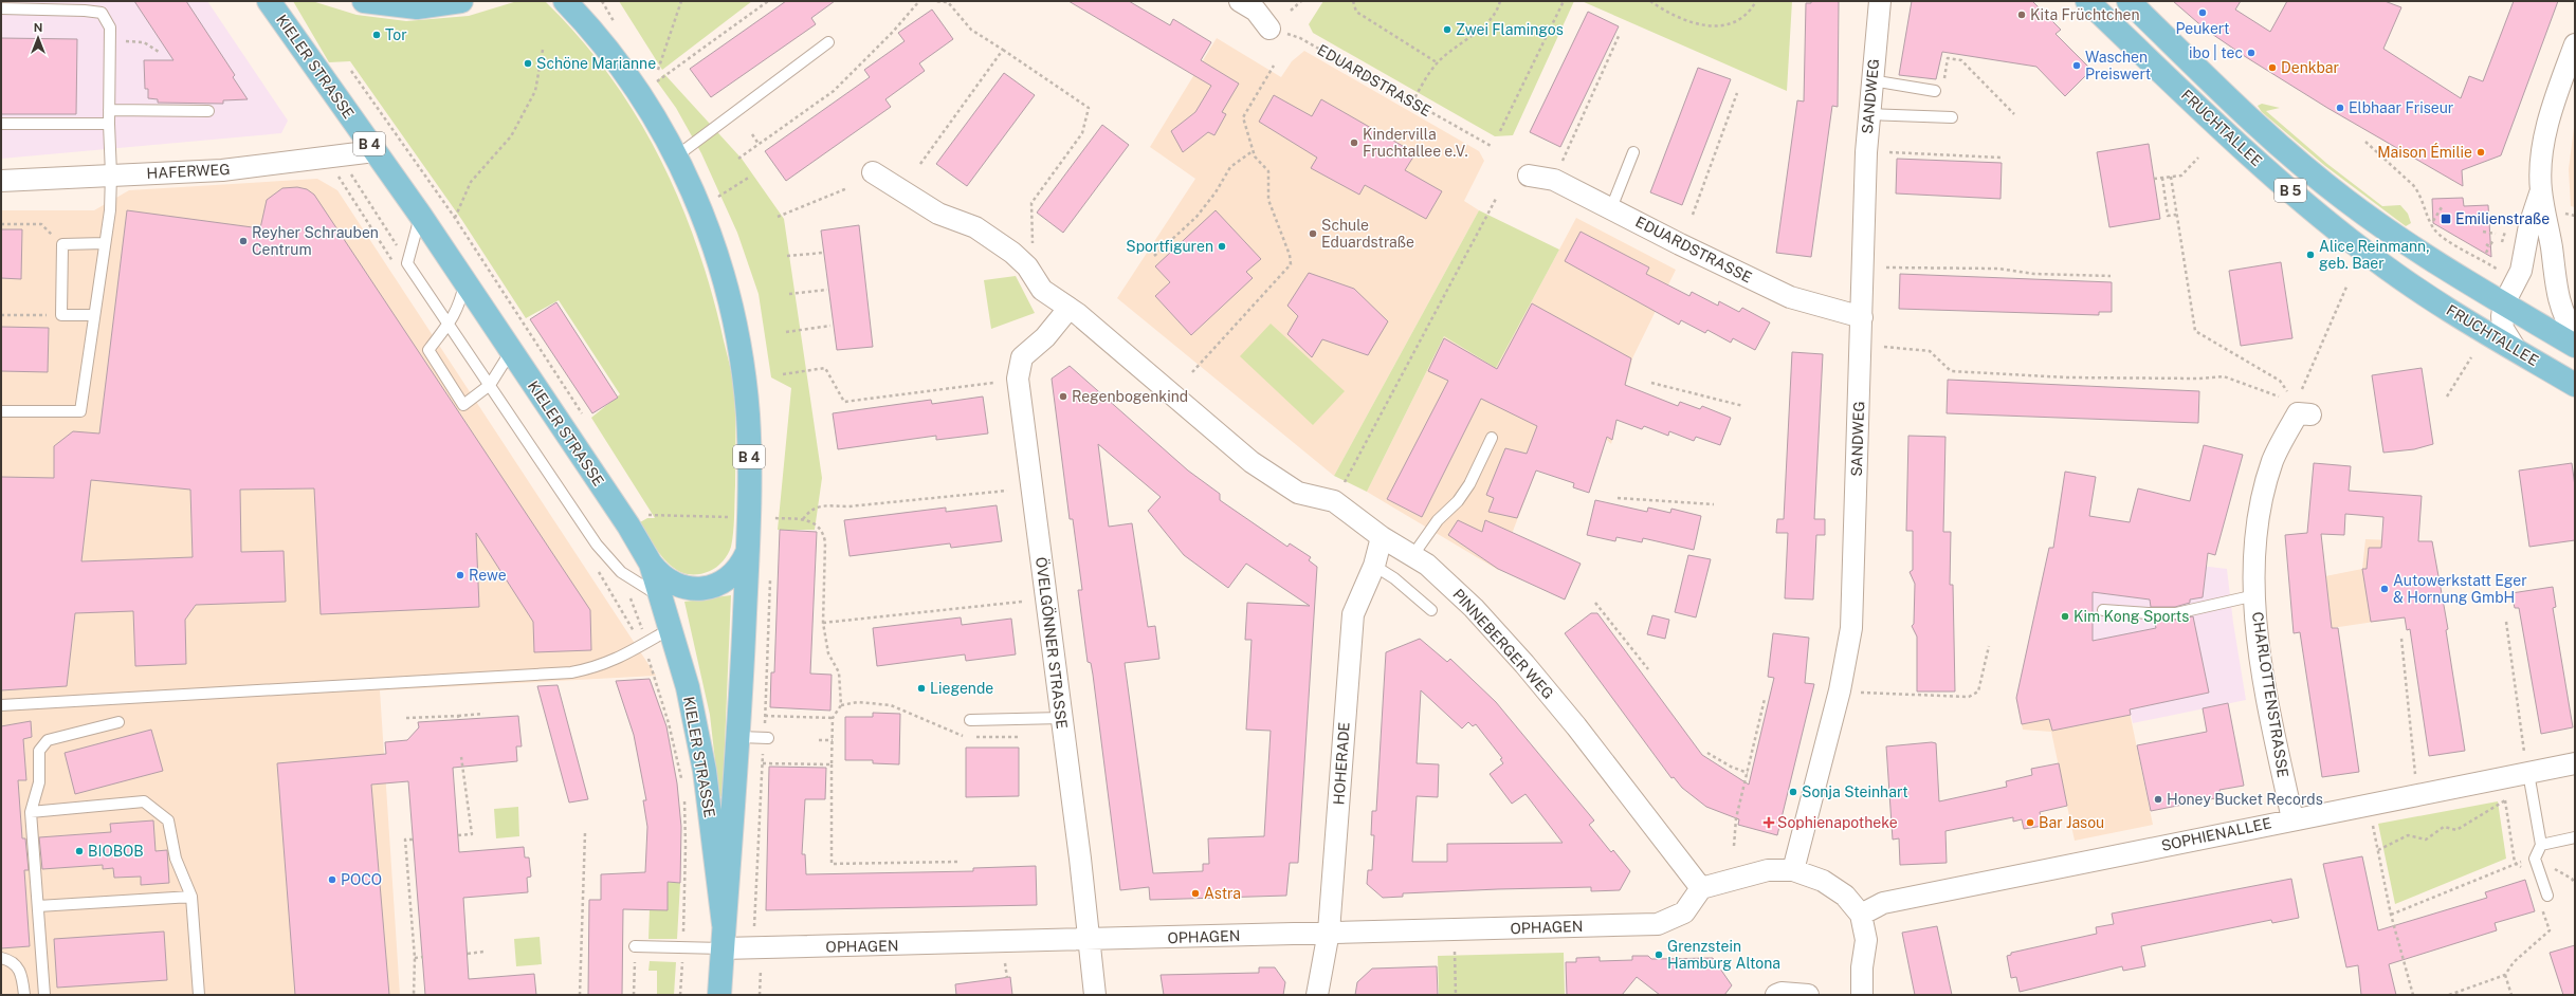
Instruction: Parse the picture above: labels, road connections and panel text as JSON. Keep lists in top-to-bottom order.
{
  "streets": {
    "main road": [
      "KIELER STRASSE",
      "FRUCHTALLEE",
      "B 4",
      "B 5"
    ],
    "street": [
      "EDUARDSTRASSE",
      "SANDWEG",
      "HAFERWEG",
      "ÖVELGÖNNER STRASSE",
      "PINNEBERGER WEG",
      "CHARLOTTENSTRASSE",
      "HOHERADE",
      "SOPHIENALLEE",
      "OPHAGEN"
    ]
  },
  "crossings": [
    ["KIELER STRASSE", "B 4"],
    ["KIELER STRASSE", "HAFERWEG"],
    ["KIELER STRASSE", "OPHAGEN"],
    ["EDUARDSTRASSE", "SANDWEG"],
    ["ÖVELGÖNNER STRASSE", "PINNEBERGER WEG"],
    ["ÖVELGÖNNER STRASSE", "OPHAGEN"],
    ["PINNEBERGER WEG", "HOHERADE"],
    ["PINNEBERGER WEG", "OPHAGEN"],
    ["CHARLOTTENSTRASSE", "SOPHIENALLEE"],
    ["HOHERADE", "OPHAGEN"]
  ],
  "places": {
    "other": [
      "Peukert",
      "Kita Früchtchen",
      "Zwei Flamingos",
      "Tor",
      "ibo | tec",
      "Schöne Marianne",
      "Waschen Preiswert",
      "Denkbar",
      "Elbhaar Friseur",
      "Kindervilla Fruchtallee e.V.",
      "Maison Émilie",
      "Schule Eduardstraße",
      "Reyher Schrauben Centrum",
      "Sportfiguren",
      "Alice Reinmann, geb. Baer",
      "Regenbogenkind",
      "Rewe",
      "Autowerkstatt Eger & Hornung GmbH",
      "Kim Kong Sports",
      "Liegende",
      "Sonja Steinhart",
      "Honey Bucket Records",
      "Bar Jasou",
      "BIOBOB",
      "POCO",
      "Astra",
      "Grenzstein Hamburg Altona"
    ],
    "transit": ["Emilienstraße"],
    "health": ["Sophienapotheke"]
  },
  "north": "top"
}
